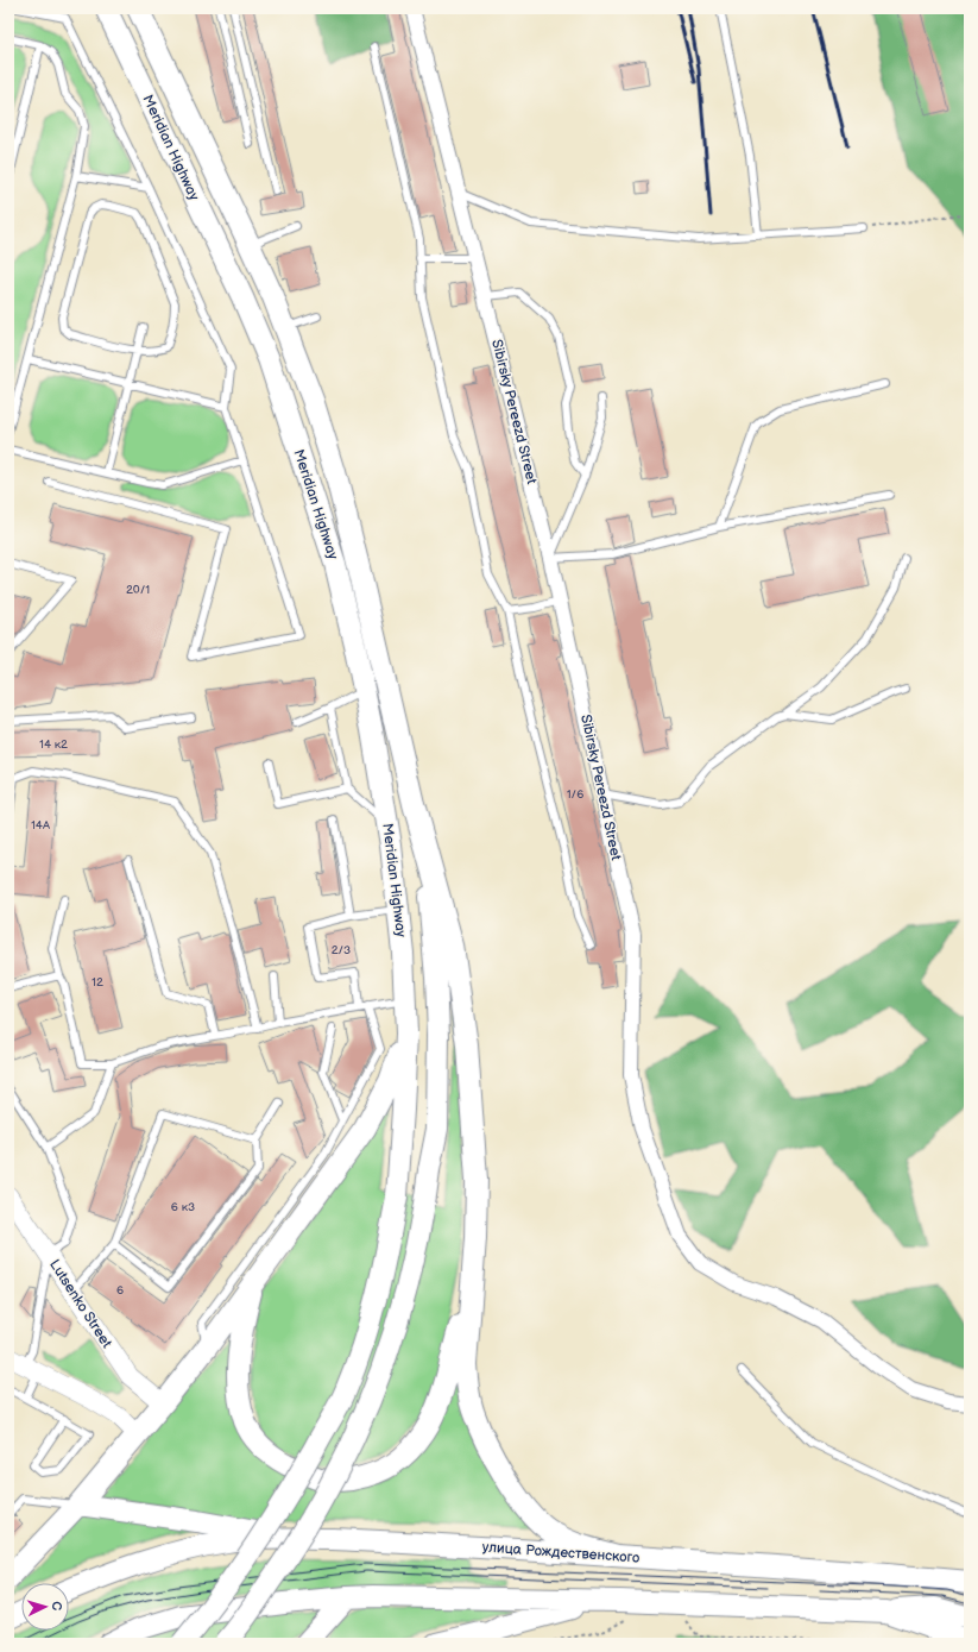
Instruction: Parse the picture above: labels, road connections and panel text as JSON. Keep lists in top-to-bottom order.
{
  "streets": {
    "main road": ["Meridian Highway", "улица Рождественского"],
    "street": ["Sibirsky Pereezd Street", "Lutsenko Street"]
  },
  "house_numbers": [
    "20/1",
    "14 к2",
    "1/6",
    "14А",
    "2/3",
    "12",
    "6 к3",
    "6"
  ],
  "north": "right"
}
